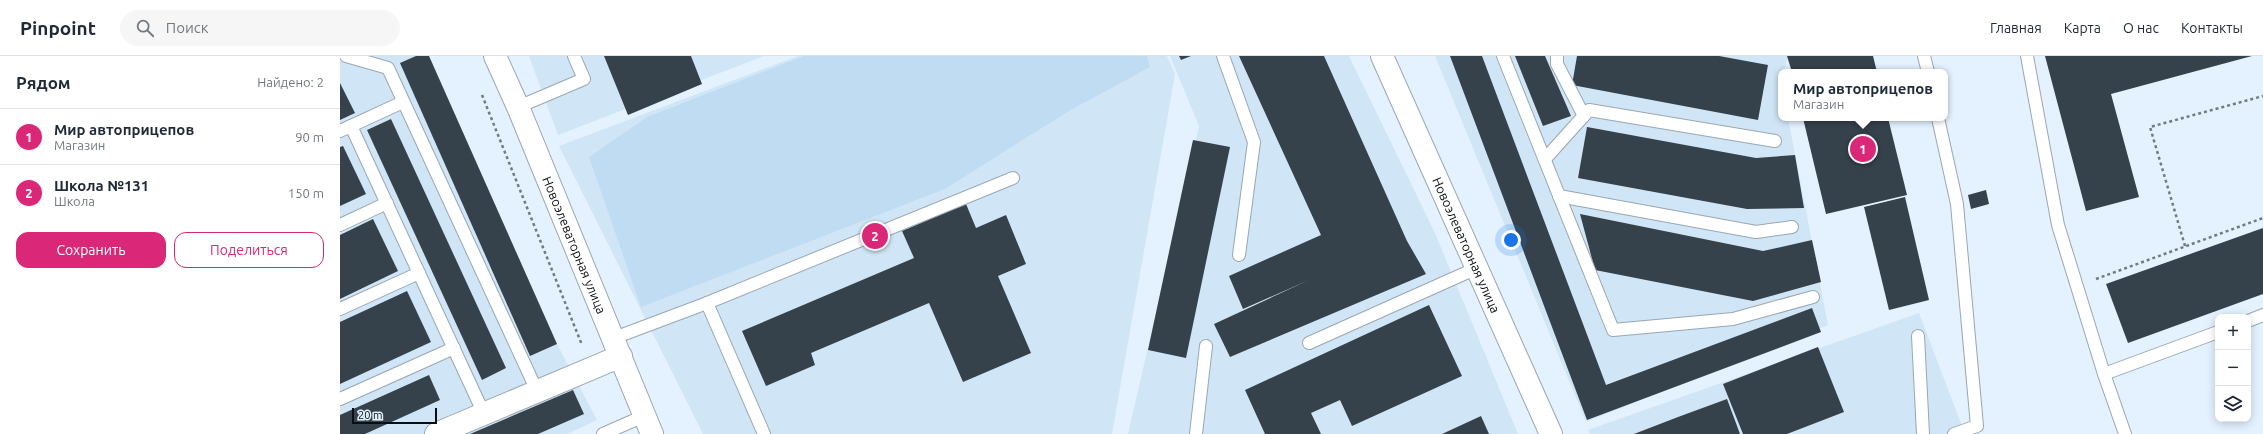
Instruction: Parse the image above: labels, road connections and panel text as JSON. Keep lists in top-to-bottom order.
{
  "streets": {
    "street": ["Новоэлеваторная улица"]
  },
  "scale_bar": "20 m",
  "page": {
    "header": "Pinpoint",
    "search": "Поиск",
    "nav": [
      "Главная",
      "Карта",
      "О нас",
      "Контакты"
    ],
    "heading": ["Рядом", "Найдено: 2"],
    "popup": ["Мир автоприцепов", "Магазин"],
    "list": [
      {
        "mark": "1",
        "name": "Мир автоприцепов",
        "note": "Магазин",
        "value": "90 m"
      },
      {
        "mark": "2",
        "name": "Школа №131",
        "note": "Школа",
        "value": "150 m"
      }
    ],
    "pins": ["1", "2"],
    "buttons": ["Сохранить", "Поделиться"],
    "map_buttons": ["+", "−"],
    "scale": "20 m"
  }
}
